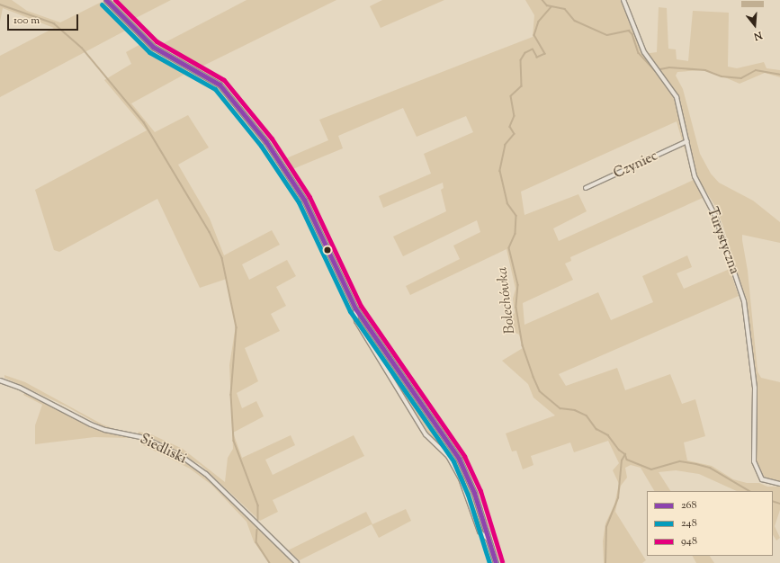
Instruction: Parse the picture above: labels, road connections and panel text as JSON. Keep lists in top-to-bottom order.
{
  "streets": {
    "street": ["Czyniec", "Turystyczna", "Siedliski"]
  },
  "crossings": [
    ["Czyniec", "Turystyczna"]
  ],
  "water": ["Bolechówka"],
  "lines": ["transit line 268", "transit line 948", "transit line 248"],
  "legend": ["268", "248", "948"],
  "scale_bar": "100 m",
  "north": "bottom"
}
